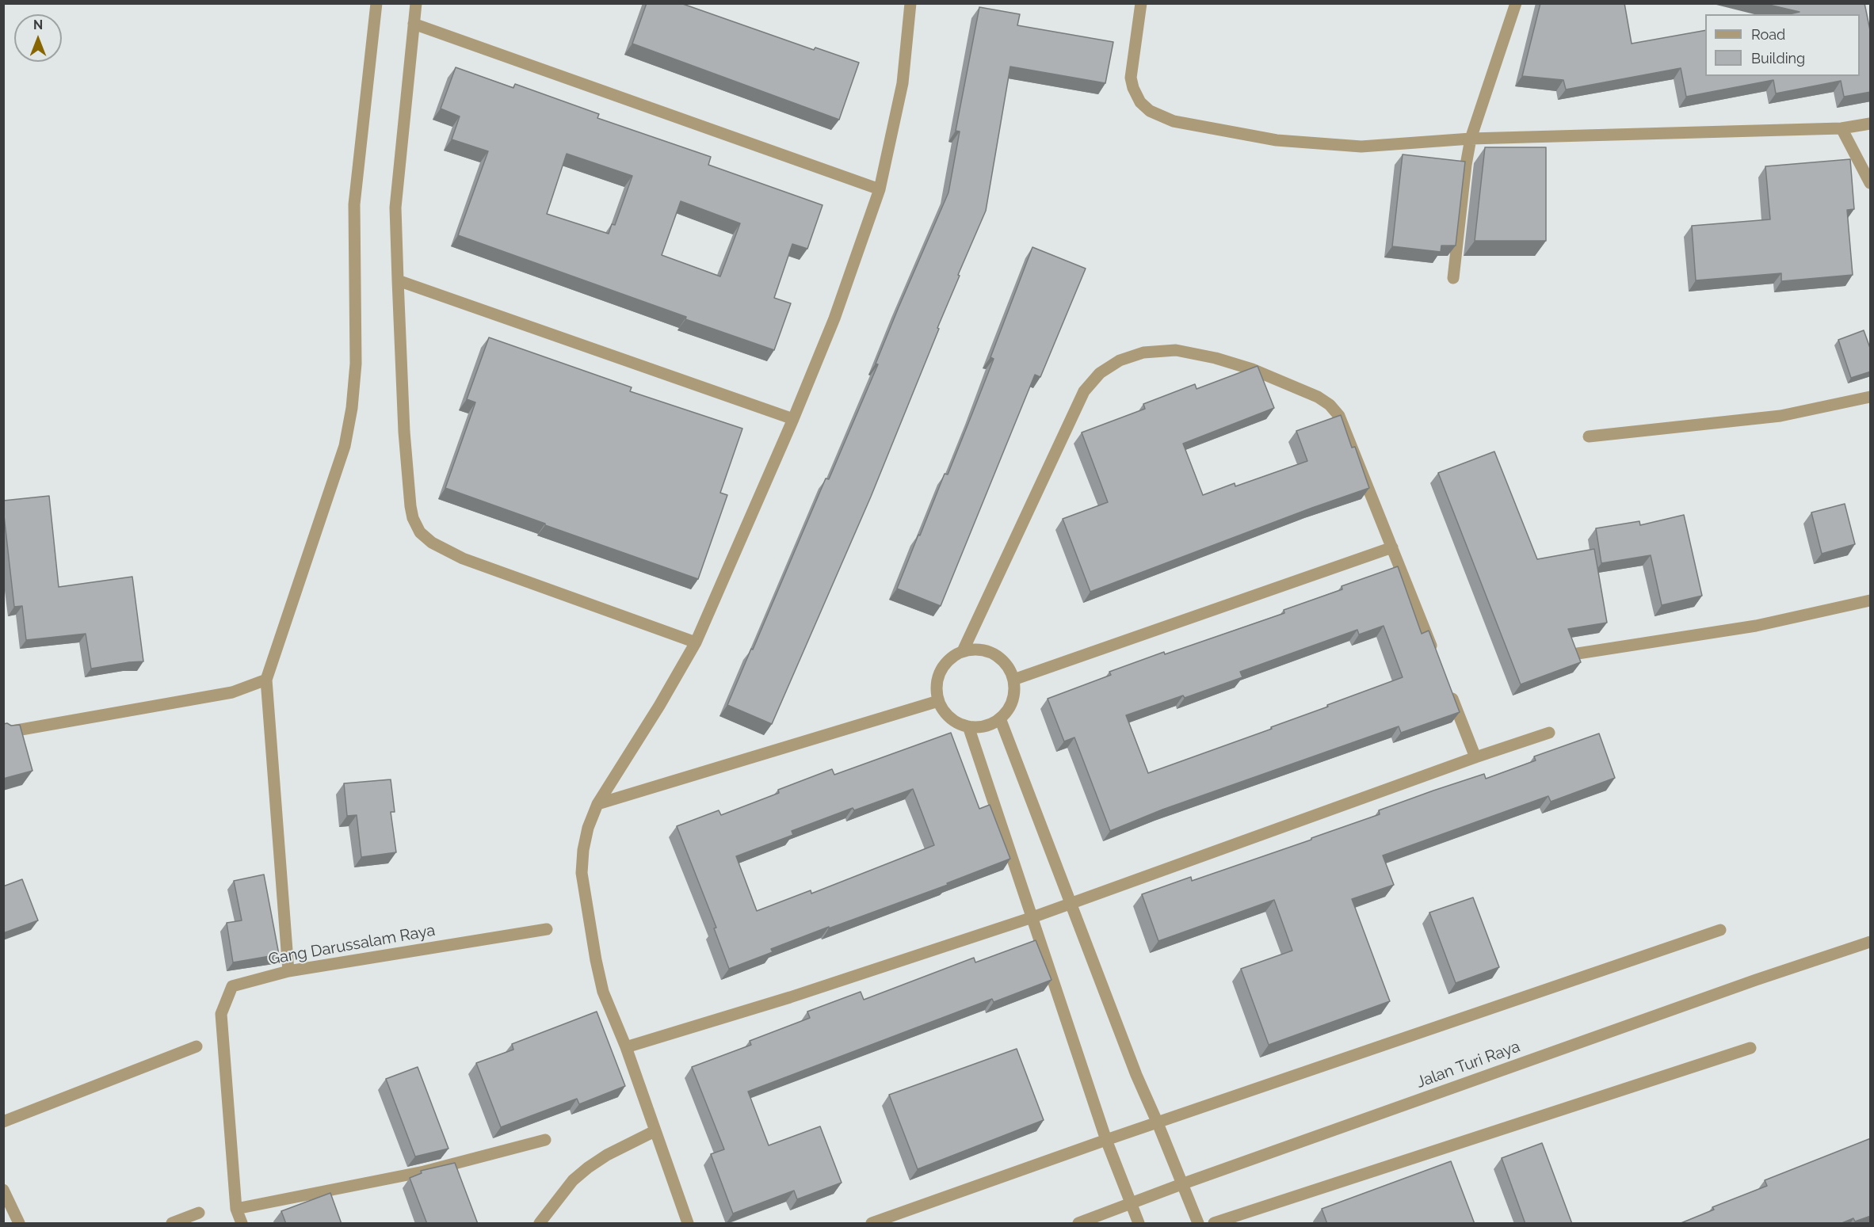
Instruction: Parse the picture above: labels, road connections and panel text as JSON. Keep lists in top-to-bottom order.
{
  "streets": {
    "street": ["Gang Darussalam Raya", "Jalan Turi Raya"]
  },
  "legend": ["Road", "Building"],
  "north": "top"
}
